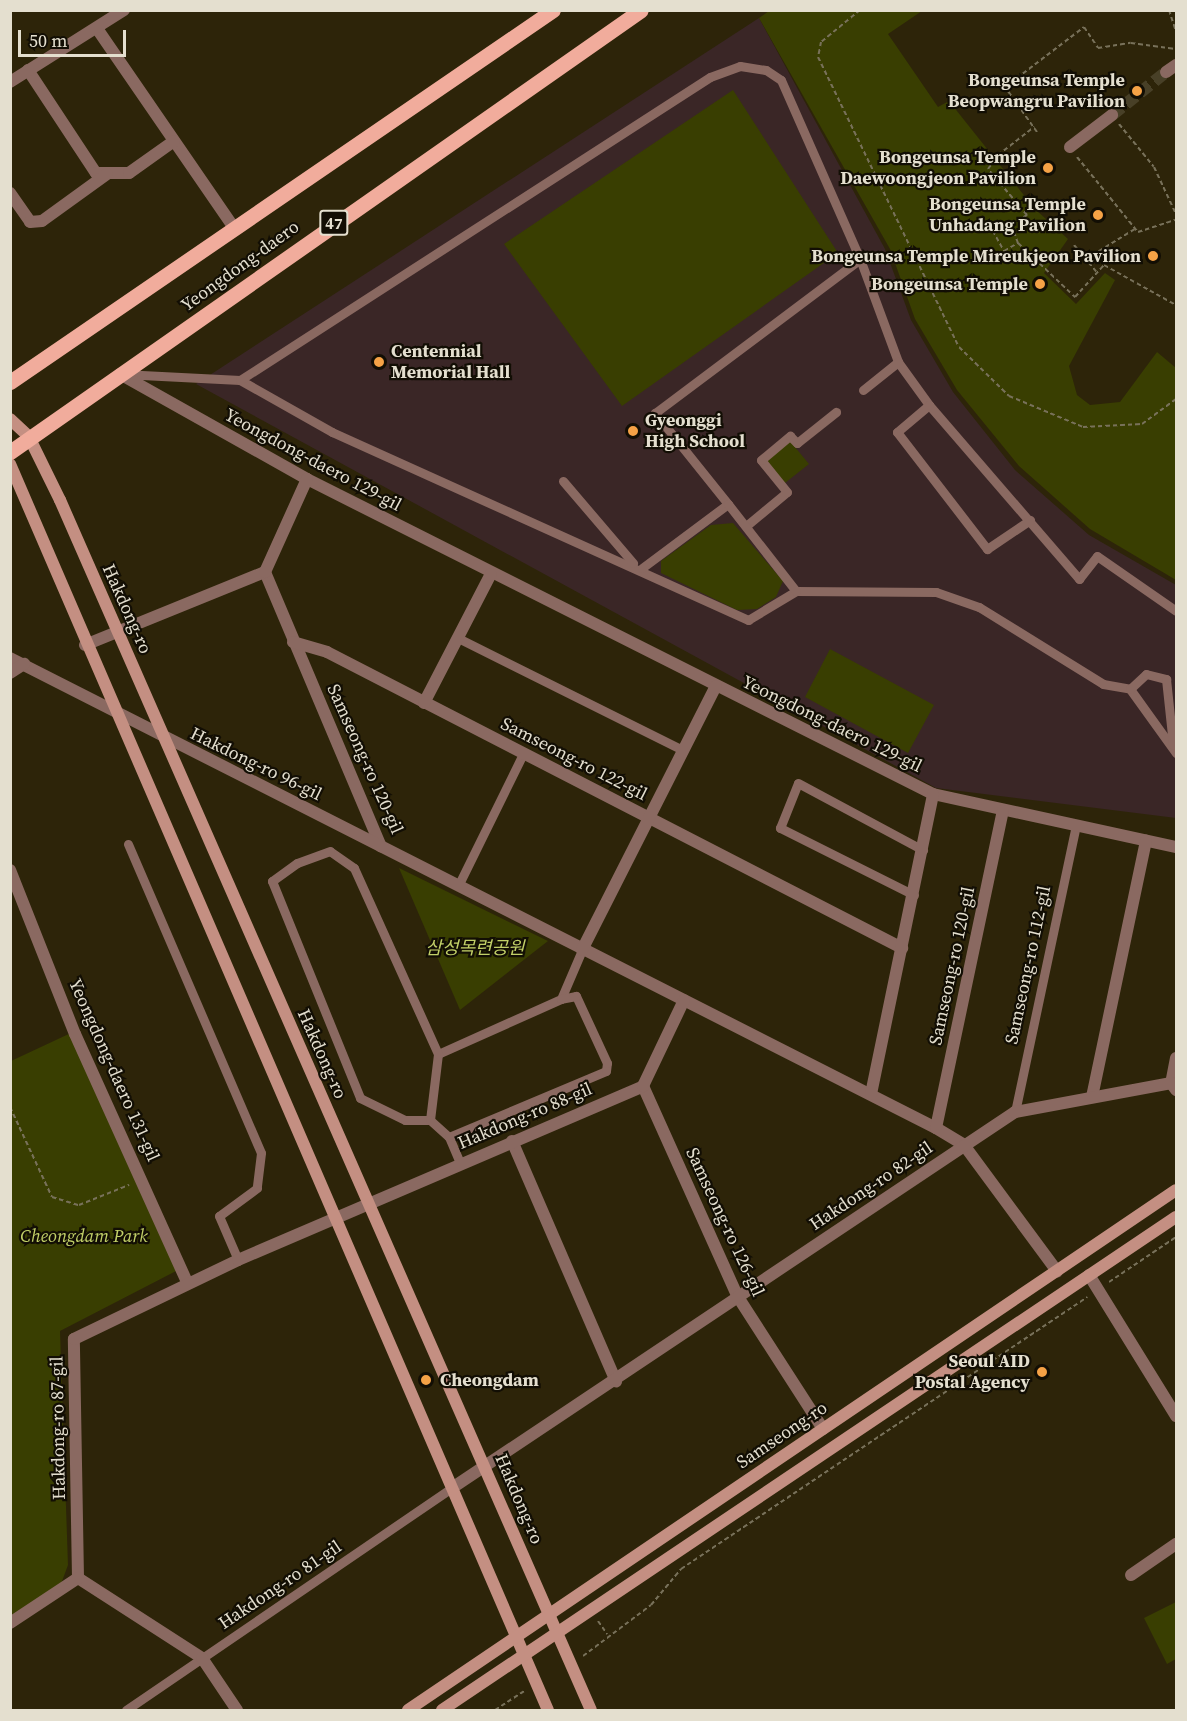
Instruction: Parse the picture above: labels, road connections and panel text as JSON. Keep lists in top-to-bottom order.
{
  "streets": {
    "main road": [
      "47",
      "Yeongdong-daero",
      "Hakdong-ro",
      "Samseong-ro"
    ],
    "street": [
      "Yeongdong-daero 129-gil",
      "Samseong-ro 120-gil",
      "Samseong-ro 122-gil",
      "Hakdong-ro 96-gil",
      "Yeongdong-daero 131-gil",
      "Hakdong-ro 88-gil",
      "Hakdong-ro 82-gil",
      "Samseong-ro 126-gil",
      "Hakdong-ro 87-gil"
    ],
    "lane": ["Samseong-ro 112-gil", "Hakdong-ro 81-gil"]
  },
  "crossings": [
    ["Yeongdong-daero", "Yeongdong-daero 129-gil"],
    ["Yeongdong-daero", "Hakdong-ro"],
    ["Yeongdong-daero 129-gil", "Samseong-ro 122-gil"],
    ["Hakdong-ro", "Hakdong-ro 96-gil"],
    ["Hakdong-ro", "Hakdong-ro 88-gil"],
    ["Hakdong-ro", "Hakdong-ro 82-gil"],
    ["Hakdong-ro", "Samseong-ro"],
    ["Samseong-ro 120-gil", "Samseong-ro 122-gil"],
    ["Samseong-ro 120-gil", "Hakdong-ro 96-gil"],
    ["Samseong-ro 120-gil", "Hakdong-ro 82-gil"],
    ["Samseong-ro 120-gil", "Samseong-ro"],
    ["Samseong-ro 112-gil", "Hakdong-ro 82-gil"],
    ["Yeongdong-daero 131-gil", "Hakdong-ro 87-gil"],
    ["Hakdong-ro 88-gil", "Samseong-ro 126-gil"],
    ["Hakdong-ro 88-gil", "Hakdong-ro 87-gil"],
    ["Hakdong-ro 82-gil", "Samseong-ro 126-gil"],
    ["Hakdong-ro 82-gil", "Hakdong-ro 81-gil"],
    ["Samseong-ro 126-gil", "Samseong-ro"]
  ],
  "parks": ["삼성목련공원", "Cheongdam Park"],
  "places": [
    "Bongeunsa Temple Beopwangru Pavilion",
    "Bongeunsa Temple Daewoongjeon Pavilion",
    "Bongeunsa Temple Unhadang Pavilion",
    "Bongeunsa Temple Mireukjeon Pavilion",
    "Bongeunsa Temple",
    "Centennial Memorial Hall",
    "Gyeonggi High School",
    "Seoul AID Postal Agency",
    "Cheongdam"
  ],
  "scale_bar": "50 m"
}
